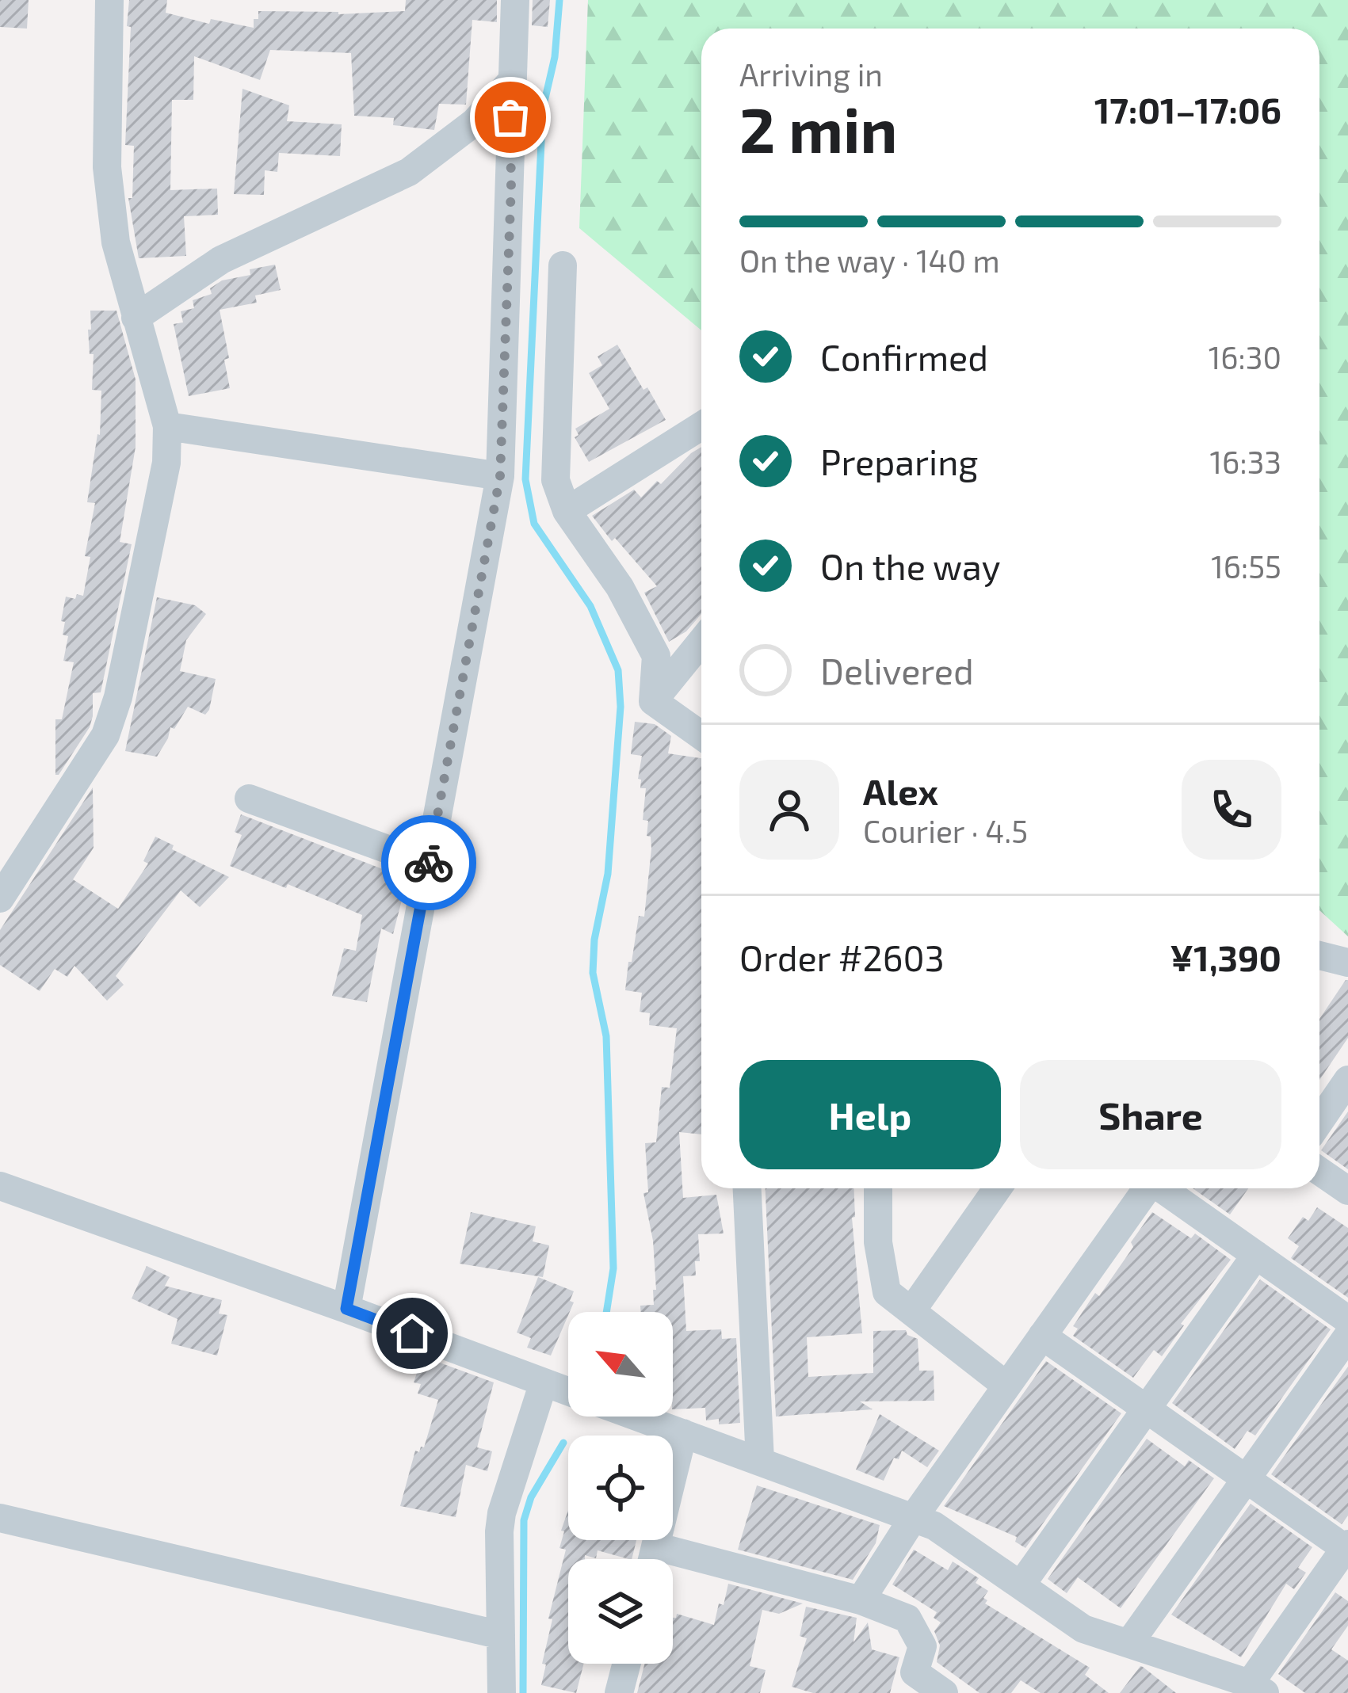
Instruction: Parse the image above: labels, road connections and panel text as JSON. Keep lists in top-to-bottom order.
{
  "north": "top left",
  "page": {
    "heading": ["2 min", "Arriving in", "17:01–17:06"],
    "panel": [
      "Alex",
      "Courier · 4.5",
      "Order #2603",
      "¥1,390"
    ],
    "bar": "On the way · 140 m",
    "list": [
      ["Confirmed", "16:30"],
      ["Preparing", "16:33"],
      ["On the way", "16:55"],
      "Delivered"
    ],
    "buttons": ["Help", "Share"]
  }
}
